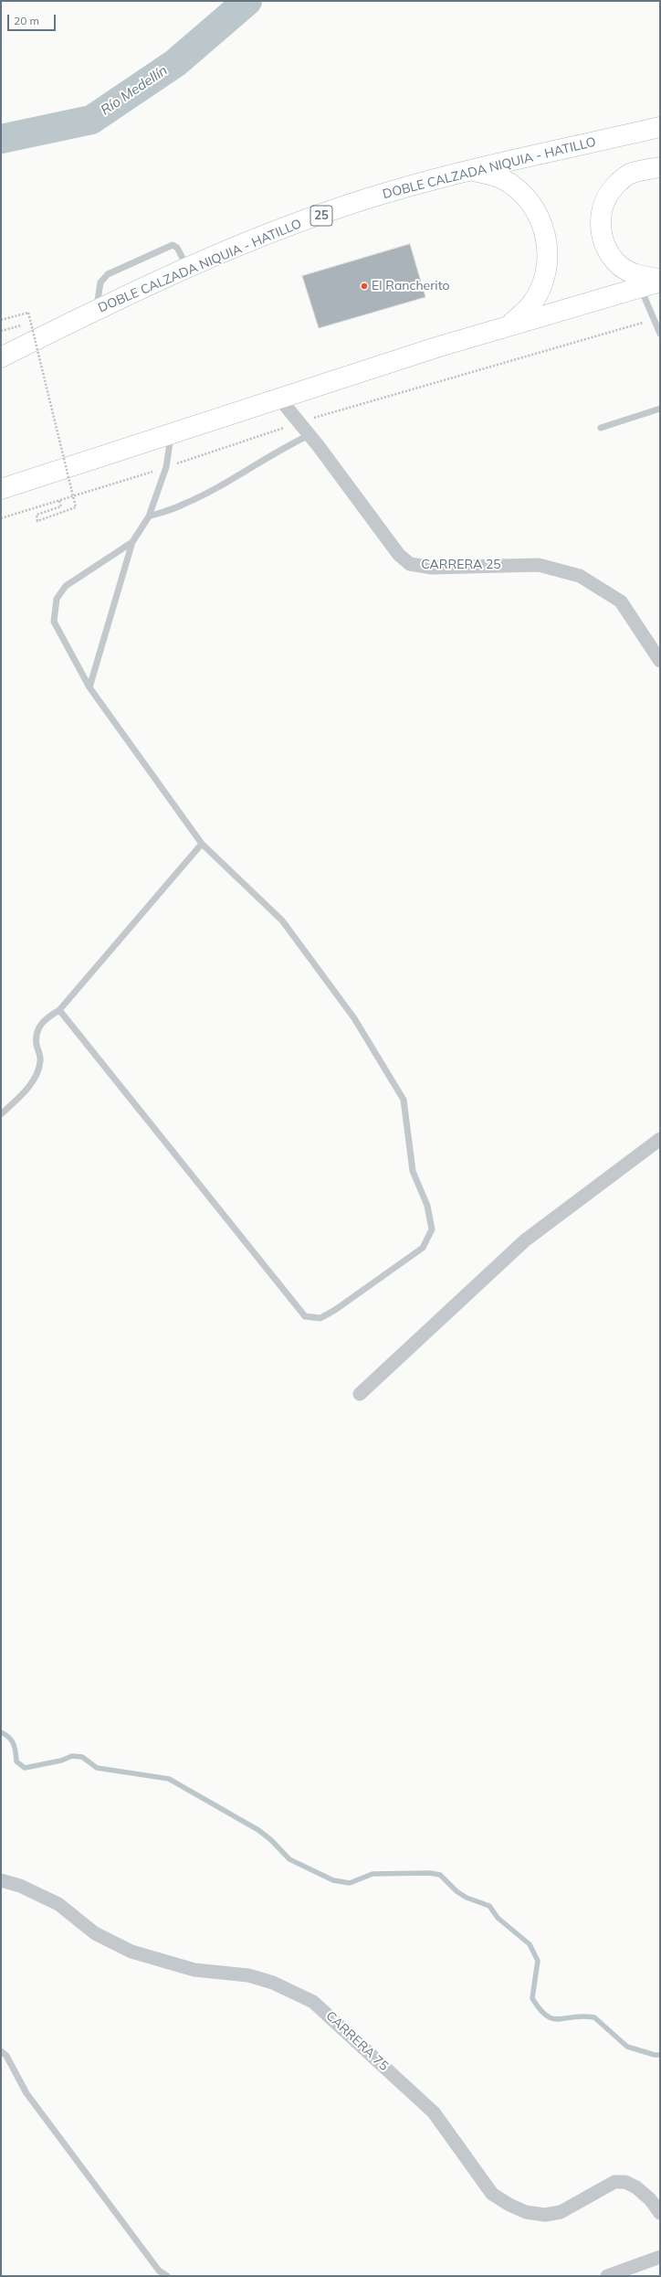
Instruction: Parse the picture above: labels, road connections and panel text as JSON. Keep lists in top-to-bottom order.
{
  "streets": {
    "highway": ["DOBLE CALZADA NIQUIA - HATILLO", "25"],
    "street": ["CARRERA 25", "CARRERA 75"]
  },
  "water": ["Río Medellín"],
  "places": ["El Rancherito"],
  "scale_bar": "20 m"
}
